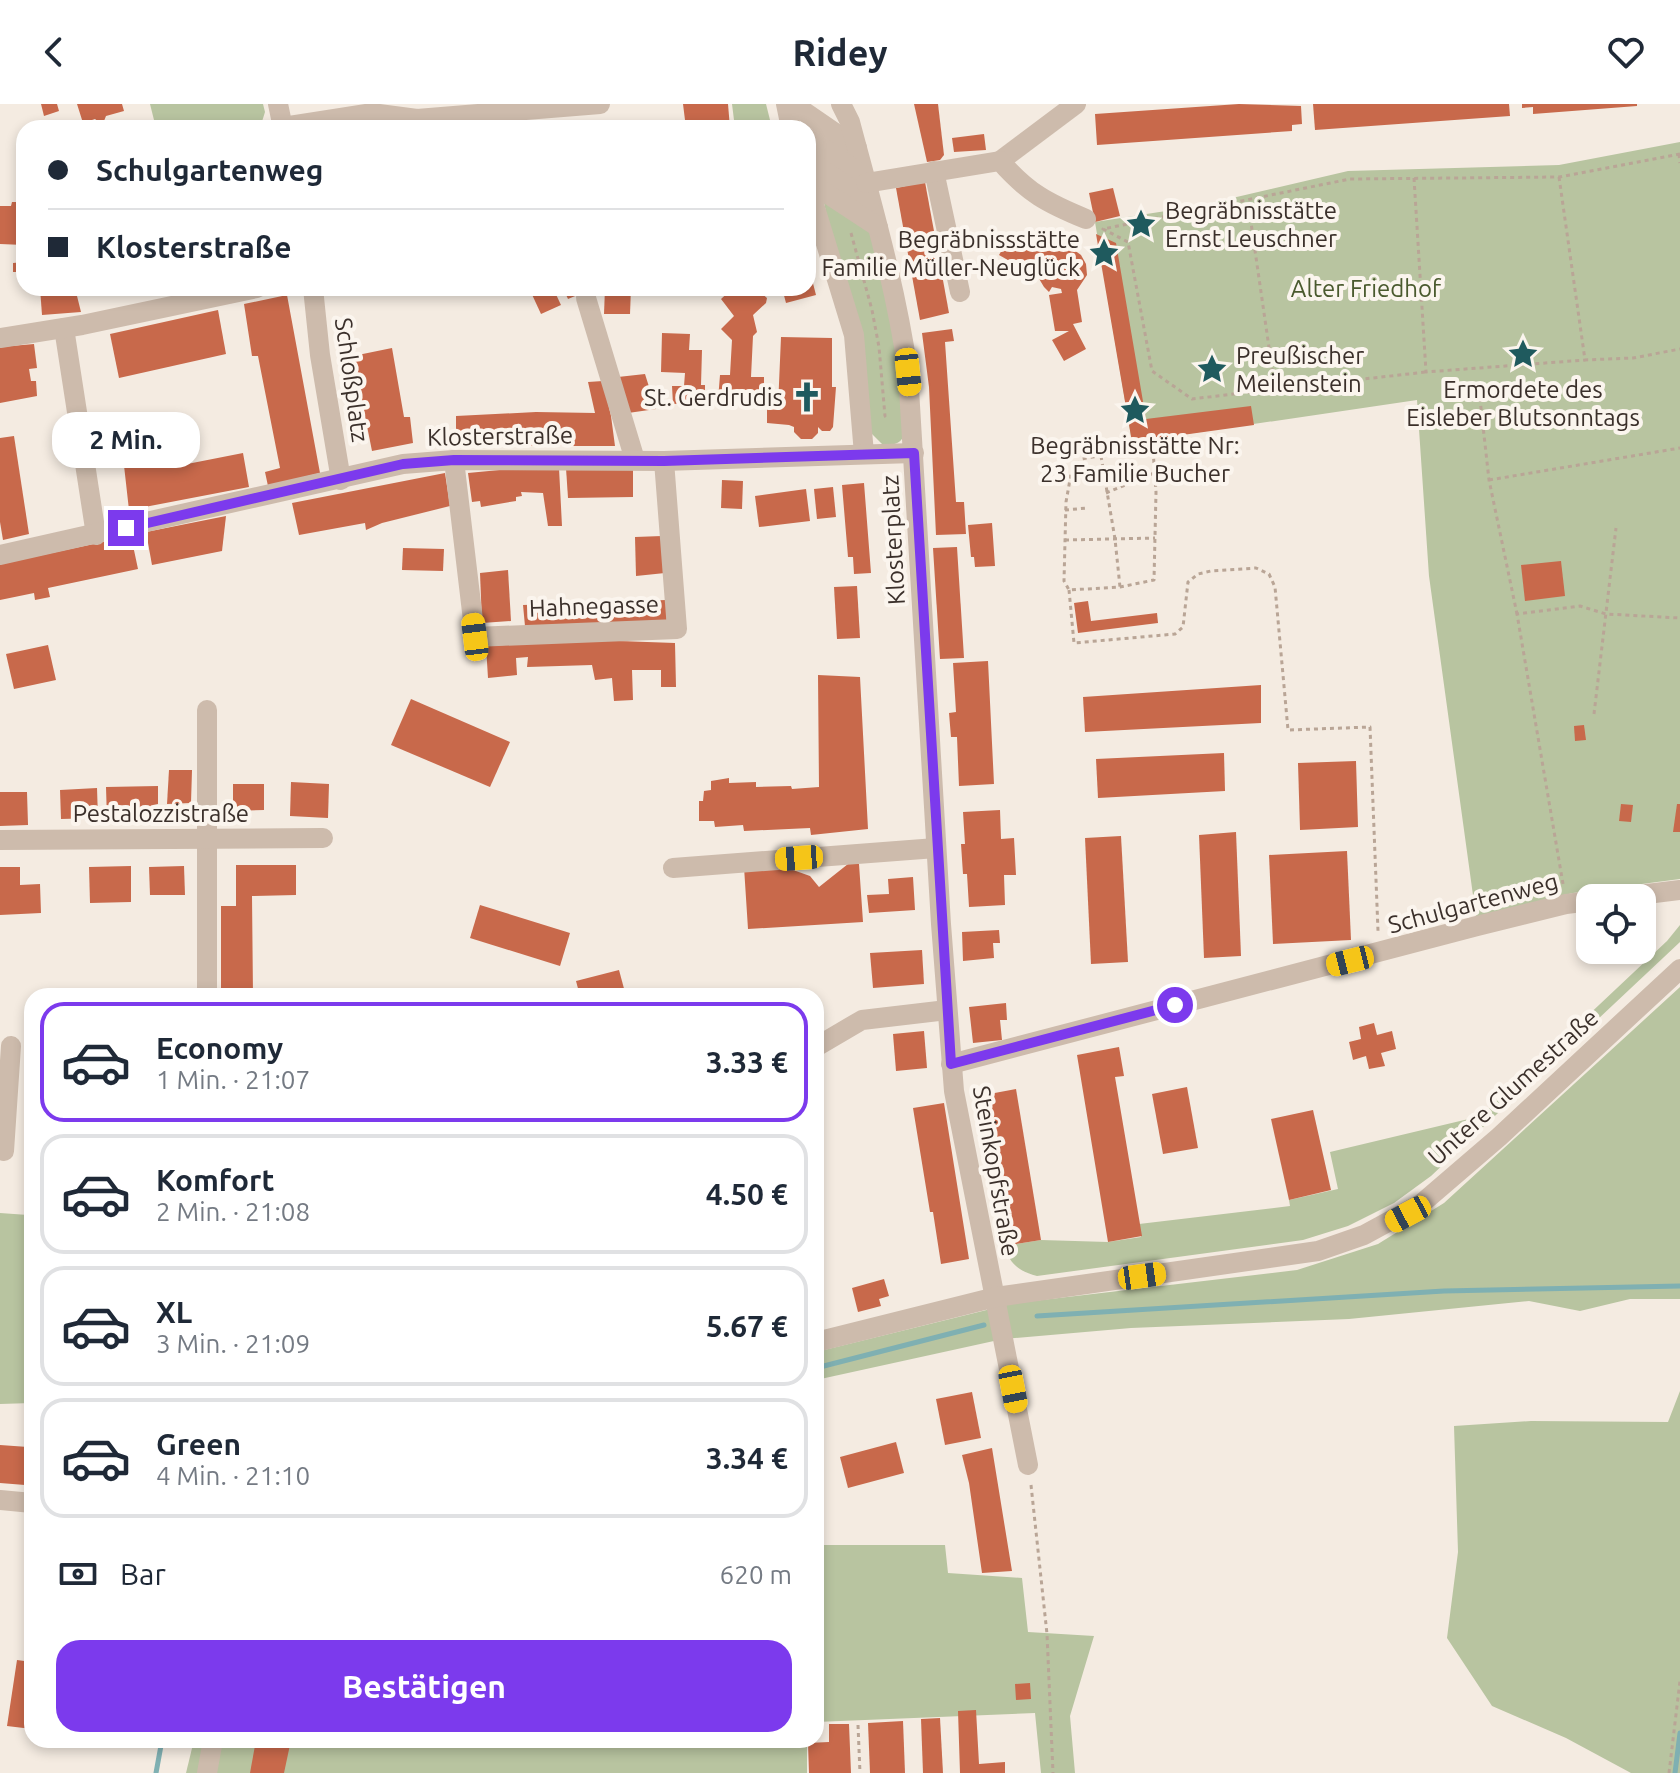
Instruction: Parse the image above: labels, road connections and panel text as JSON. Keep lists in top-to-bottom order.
{
  "streets": {
    "street": [
      "Schloßplatz",
      "Klosterstraße",
      "Klosterplatz",
      "Hahnegasse",
      "Pestalozzistraße",
      "Schulgartenweg",
      "Untere Glumestraße",
      "Steinkopfstraße"
    ]
  },
  "crossings": [
    ["Schloßplatz", "Klosterstraße"],
    ["Klosterstraße", "Klosterplatz"],
    ["Klosterstraße", "Hahnegasse"],
    ["Klosterplatz", "Steinkopfstraße"],
    ["Schulgartenweg", "Steinkopfstraße"],
    ["Untere Glumestraße", "Steinkopfstraße"]
  ],
  "parks": ["Alter Friedhof"],
  "places": {
    "place": [
      "Begräbnisstätte Ernst Leuschner",
      "Begräbnissstätte Familie Müller-Neuglück",
      "Ermordete des Eisleber Blutsonntags",
      "Preußischer Meilenstein",
      "Begräbnisstätte Nr: 23 Familie Bucher"
    ],
    "church": ["St. Gerdrudis"]
  },
  "page": {
    "header": "Ridey",
    "banner": ["Schulgartenweg", "Klosterstraße"],
    "bubble": "2 Min.",
    "list": [
      {
        "name": "Economy",
        "note": "1 Min. · 21:07",
        "value": "3.33 €"
      },
      {
        "name": "Komfort",
        "note": "2 Min. · 21:08",
        "value": "4.50 €"
      },
      {
        "name": "XL",
        "note": "3 Min. · 21:09",
        "value": "5.67 €"
      },
      {
        "name": "Green",
        "note": "4 Min. · 21:10",
        "value": "3.34 €"
      }
    ],
    "pay": ["Bar", "620 m"],
    "buttons": "Bestätigen"
  }
}
